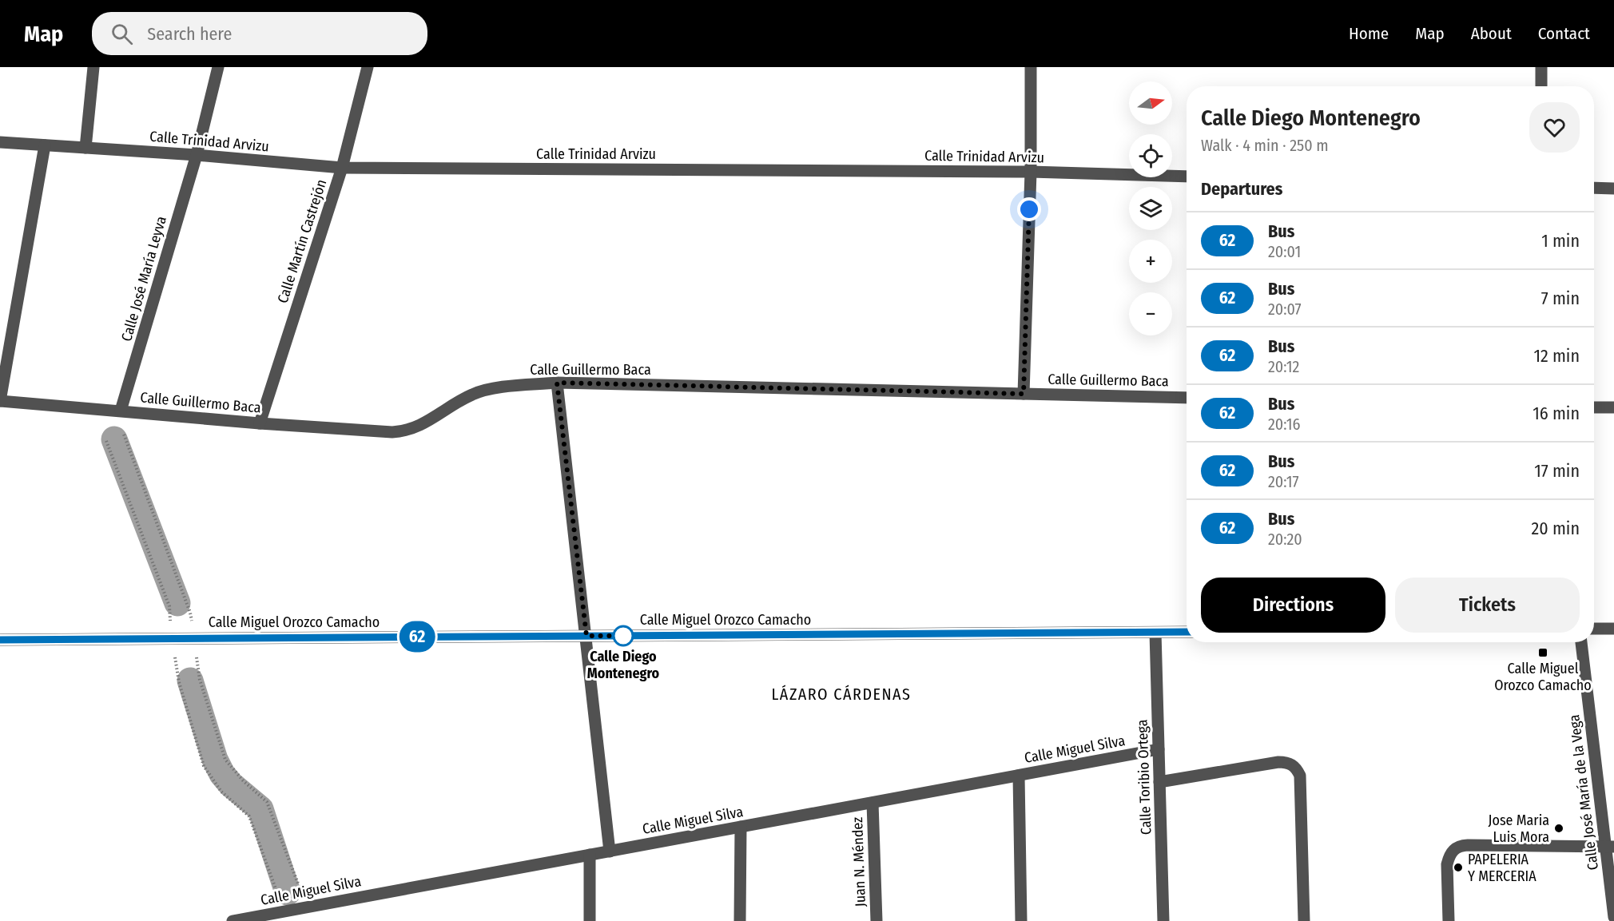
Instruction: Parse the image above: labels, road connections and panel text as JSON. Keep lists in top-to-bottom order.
{
  "streets": {
    "street": [
      "Calle Trinidad Arvizu",
      "Calle Martín Castrejón",
      "Calle José María Leyva",
      "Calle Guillermo Baca",
      "Calle Miguel Orozco Camacho",
      "Calle Miguel Silva",
      "Calle Toribio Ortega",
      "Calle José María de la Vega",
      "Juan N. Méndez"
    ]
  },
  "crossings": [
    ["Calle Trinidad Arvizu", "Calle Martín Castrejón"],
    ["Calle Trinidad Arvizu", "Calle José María Leyva"],
    ["Calle Martín Castrejón", "Calle Guillermo Baca"],
    ["Calle José María Leyva", "Calle Guillermo Baca"],
    ["Calle Miguel Orozco Camacho", "Calle Toribio Ortega"],
    ["Calle Miguel Silva", "Calle Toribio Ortega"],
    ["Calle Miguel Silva", "Juan N. Méndez"]
  ],
  "districts": ["LÁZARO CÁRDENAS"],
  "places": {
    "other": ["Calle Diego Montenegro", "Jose Maria Luis Mora", "PAPELERIA Y MERCERIA"],
    "transit": ["Calle Miguel Orozco Camacho"]
  },
  "lines": ["bus line 62"],
  "north": "right",
  "page": {
    "header": "Map",
    "search": "Search here",
    "nav": [
      "Home",
      "Map",
      "About",
      "Contact"
    ],
    "on_map": "62",
    "map_buttons": ["+", "−"],
    "heading": [
      ["Calle Diego Montenegro", "Walk · 4 min · 250 m"],
      "Departures"
    ],
    "list": [
      {
        "mark": "62",
        "name": "Bus",
        "note": "20:01",
        "value": "1 min"
      },
      {
        "mark": "62",
        "name": "Bus",
        "note": "20:07",
        "value": "7 min"
      },
      {
        "mark": "62",
        "name": "Bus",
        "note": "20:12",
        "value": "12 min"
      },
      {
        "mark": "62",
        "name": "Bus",
        "note": "20:16",
        "value": "16 min"
      },
      {
        "mark": "62",
        "name": "Bus",
        "note": "20:17",
        "value": "17 min"
      },
      {
        "mark": "62",
        "name": "Bus",
        "note": "20:20",
        "value": "20 min"
      }
    ],
    "buttons": ["Directions", "Tickets"]
  }
}
